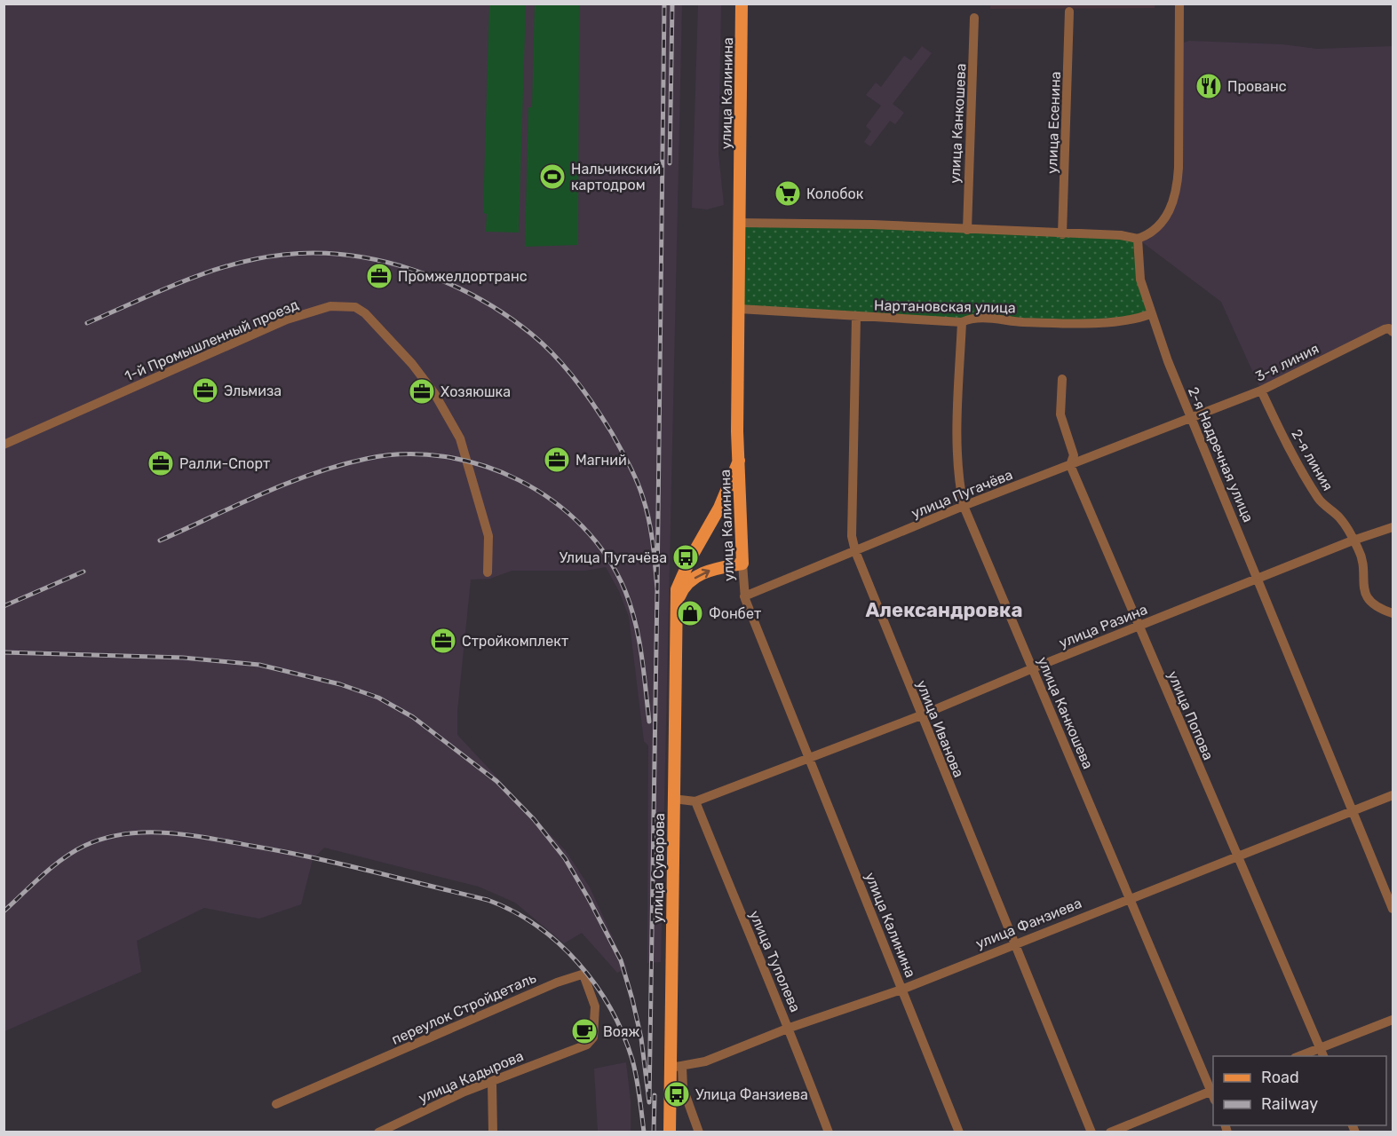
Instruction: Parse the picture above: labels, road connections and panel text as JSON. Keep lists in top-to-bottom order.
{
  "streets": {
    "main road": ["улица Калинина", "улица Суворова"],
    "street": [
      "улица Есенина",
      "улица Канкошева",
      "Нартановская улица",
      "1-й Промышленный проезд",
      "3-я линия",
      "2-я Надречная улица",
      "2-я линия",
      "улица Пугачёва",
      "улица Разина",
      "улица Попова",
      "улица Иванова",
      "улица Фанзиева",
      "улица Туполева",
      "переулок Стройдеталь",
      "улица Кадырова"
    ]
  },
  "crossings": [
    ["улица Калинина", "Нартановская улица"],
    ["улица Калинина", "улица Пугачёва"],
    ["улица Калинина", "улица Разина"],
    ["улица Калинина", "улица Суворова"],
    ["улица Калинина", "улица Фанзиева"],
    ["улица Канкошева", "Нартановская улица"],
    ["улица Канкошева", "улица Пугачёва"],
    ["улица Канкошева", "улица Разина"],
    ["улица Канкошева", "улица Фанзиева"],
    ["Нартановская улица", "2-я Надречная улица"],
    ["Нартановская улица", "улица Иванова"],
    ["3-я линия", "2-я Надречная улица"],
    ["3-я линия", "2-я линия"],
    ["3-я линия", "улица Пугачёва"],
    ["2-я Надречная улица", "улица Пугачёва"],
    ["2-я Надречная улица", "улица Разина"],
    ["2-я Надречная улица", "улица Фанзиева"],
    ["2-я линия", "улица Разина"],
    ["улица Пугачёва", "улица Попова"],
    ["улица Пугачёва", "улица Иванова"],
    ["улица Разина", "улица Попова"],
    ["улица Разина", "улица Иванова"],
    ["улица Разина", "улица Суворова"],
    ["улица Разина", "улица Туполева"],
    ["улица Попова", "улица Фанзиева"],
    ["улица Иванова", "улица Фанзиева"],
    ["улица Суворова", "улица Фанзиева"],
    ["улица Фанзиева", "улица Туполева"],
    ["переулок Стройдеталь", "улица Кадырова"]
  ],
  "districts": ["Александровка"],
  "places": {
    "restaurant": ["Прованс"],
    "sports": ["Нальчикский картодром"],
    "supermarket": ["Колобок"],
    "office": [
      "Промжелдортранс",
      "Эльмиза",
      "Хозяюшка",
      "Магний",
      "Ралли-Спорт",
      "Стройкомплект"
    ],
    "bus stop": ["Улица Пугачёва", "Улица Фанзиева"],
    "shop": ["Фонбет"],
    "cafe": ["Вояж"]
  },
  "legend": ["Road", "Railway"]
}
